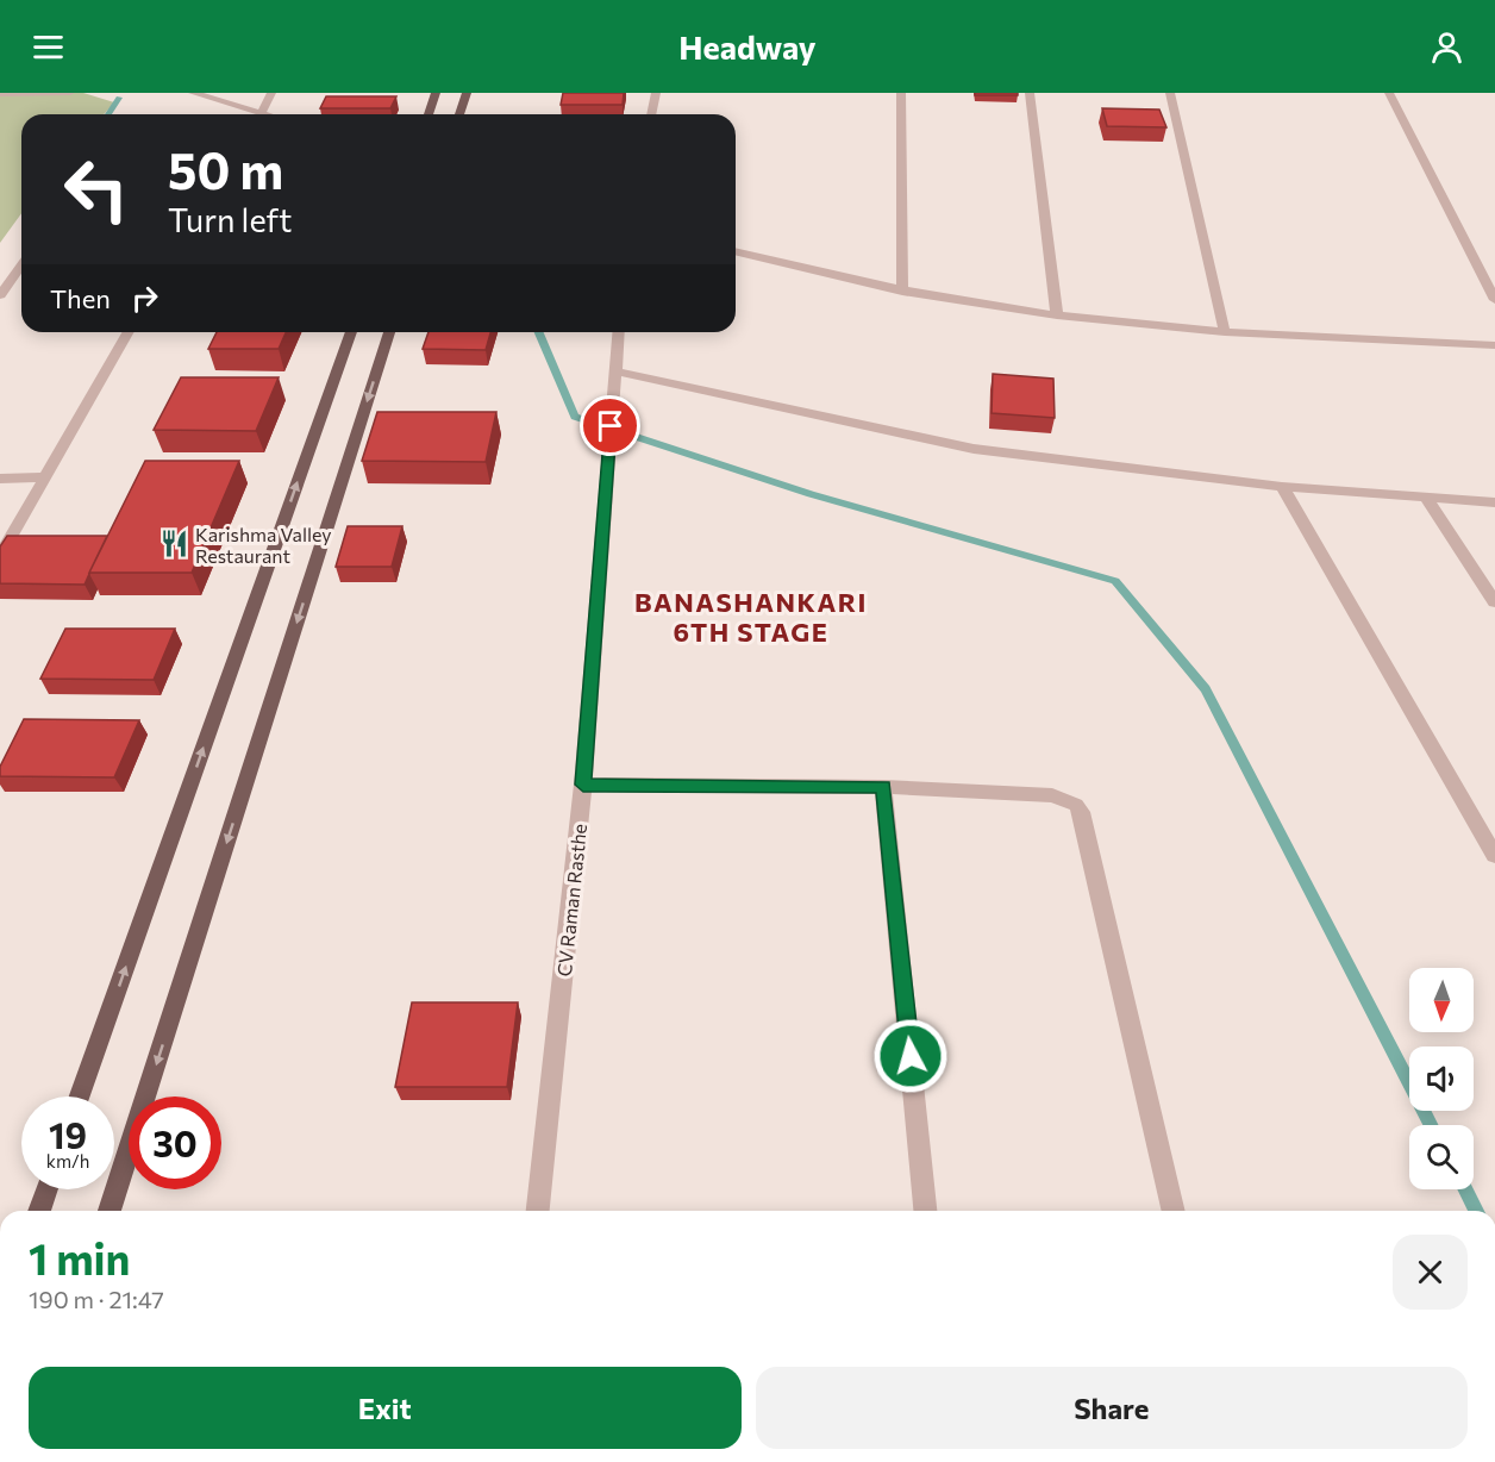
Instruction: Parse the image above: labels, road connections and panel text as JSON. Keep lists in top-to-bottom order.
{
  "streets": {
    "street": ["CV Raman Rasthe"]
  },
  "districts": ["BANASHANKARI 6TH STAGE"],
  "places": {
    "restaurant": ["Karishma Valley Restaurant"]
  },
  "north": "bottom",
  "page": {
    "header": "Headway",
    "turn": ["50 m", "Turn left"],
    "then": "Then",
    "speed": "19 km/h",
    "limit": "30",
    "heading": ["1 min", "190 m · 21:47"],
    "buttons": ["Exit", "Share"]
  }
}
